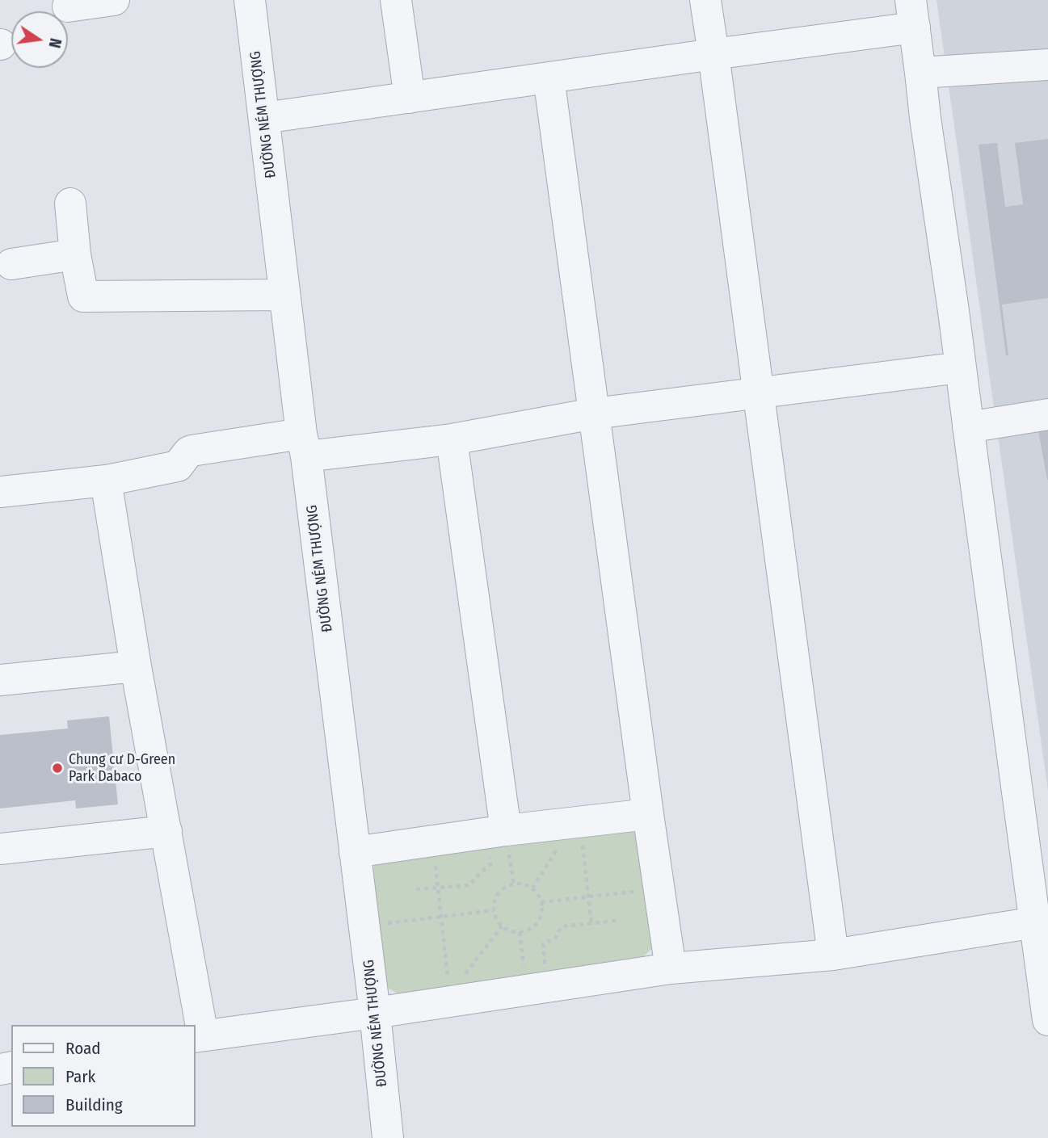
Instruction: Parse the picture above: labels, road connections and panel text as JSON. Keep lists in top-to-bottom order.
{
  "streets": {
    "street": ["ĐƯỜNG NÉM THƯỢNG"]
  },
  "places": ["Chung cư D-Green Park Dabaco"],
  "legend": ["Road", "Park", "Building"],
  "north": "right"
}
